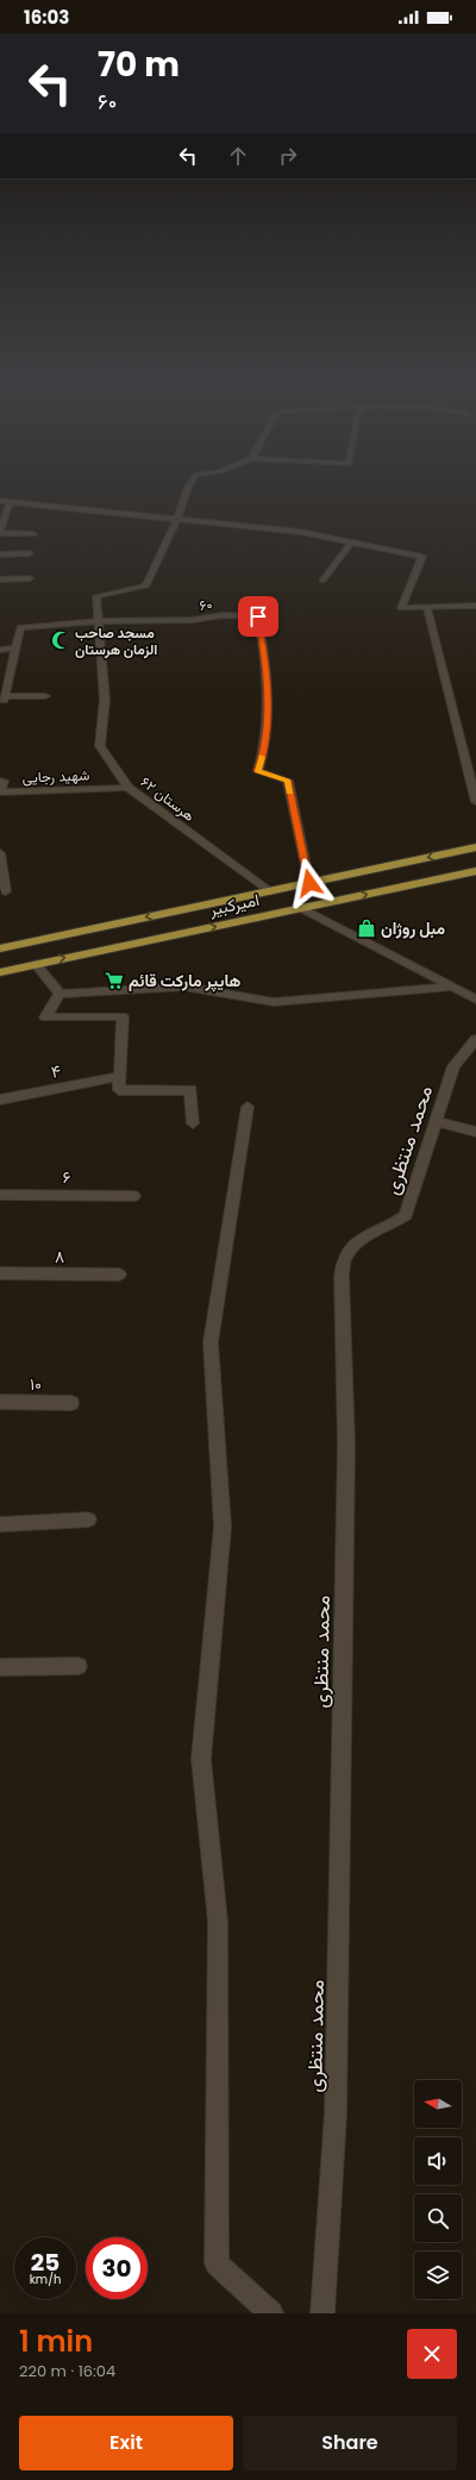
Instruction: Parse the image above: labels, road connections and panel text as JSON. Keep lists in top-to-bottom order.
{
  "streets": {
    "main road": ["امیرکبیر"],
    "street": [
      "۶۰",
      "شهید رجایی",
      "هرستان ۶۲",
      "۴",
      "محمد منتظری",
      "۶",
      "۸",
      "۱۰"
    ]
  },
  "crossings": [
    ["۶۰", "هرستان ۶۲"],
    ["۶۰", "امیرکبیر"],
    ["شهید رجایی", "هرستان ۶۲"],
    ["هرستان ۶۲", "امیرکبیر"]
  ],
  "places": {
    "mosque": ["مسجد صاحب الزمان هرستان"],
    "shop": ["مبل روژان"],
    "supermarket": ["هایپر مارکت قائم"]
  },
  "north": "left",
  "page": {
    "status": "16:03",
    "turn": ["70 m", "۶۰"],
    "speed": "25 km/h",
    "limit": "30",
    "heading": ["1 min", "220 m · 16:04"],
    "buttons": ["Exit", "Share"]
  }
}
